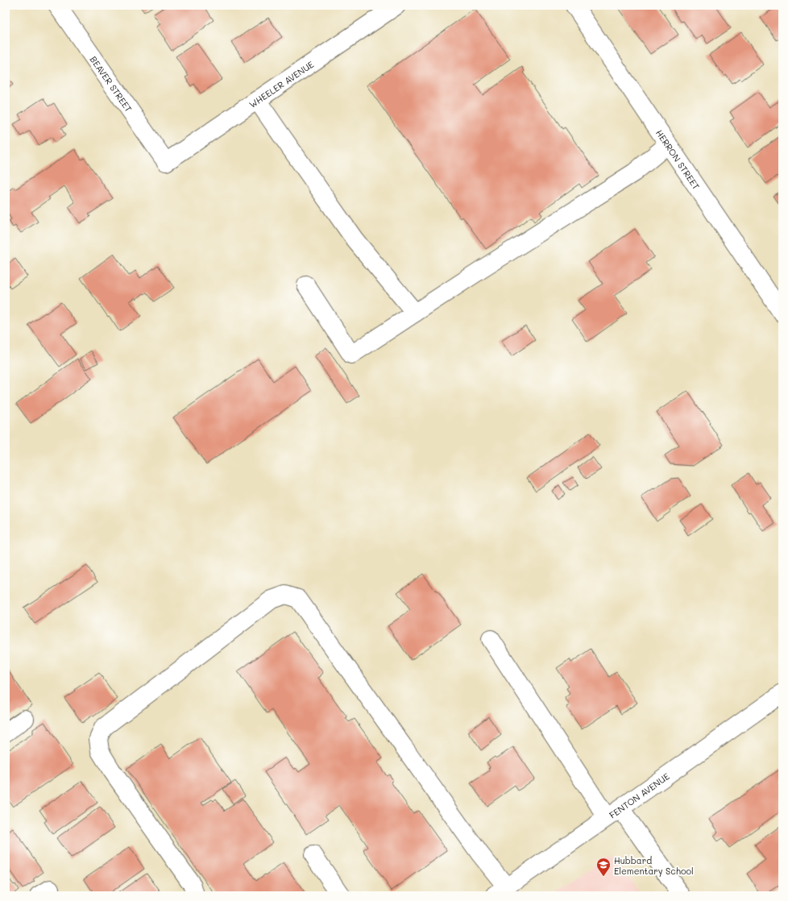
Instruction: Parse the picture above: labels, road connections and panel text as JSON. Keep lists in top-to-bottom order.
{
  "streets": {
    "street": [
      "BEAVER STREET",
      "WHEELER AVENUE",
      "HERRON STREET",
      "FENTON AVENUE"
    ]
  },
  "crossings": [
    ["BEAVER STREET", "WHEELER AVENUE"]
  ],
  "places": {
    "school or university": ["Hubbard Elementary School"]
  }
}
